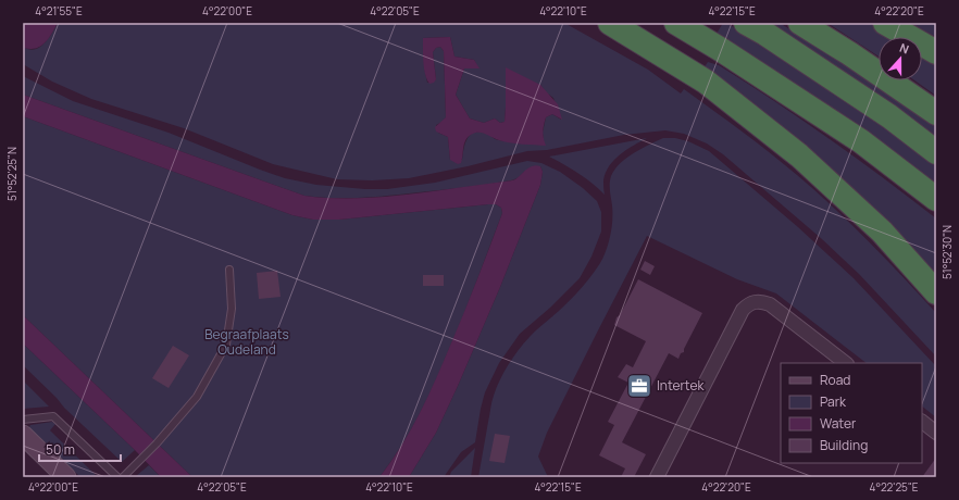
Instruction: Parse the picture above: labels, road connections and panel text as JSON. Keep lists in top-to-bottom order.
{
  "parks": ["Begraafplaats Oudeland"],
  "places": {
    "office": ["Intertek"]
  },
  "legend": [
    "Road",
    "Park",
    "Water",
    "Building"
  ],
  "scale_bar": "50 m",
  "north": "top",
  "coordinates": [
    "4°21'55\"E",
    "4°22'00\"E",
    "4°22'05\"E",
    "4°22'10\"E",
    "4°22'15\"E",
    "4°22'20\"E",
    "51°52'25\"N",
    "51°52'30\"N",
    "4°22'25\"E"
  ]
}
